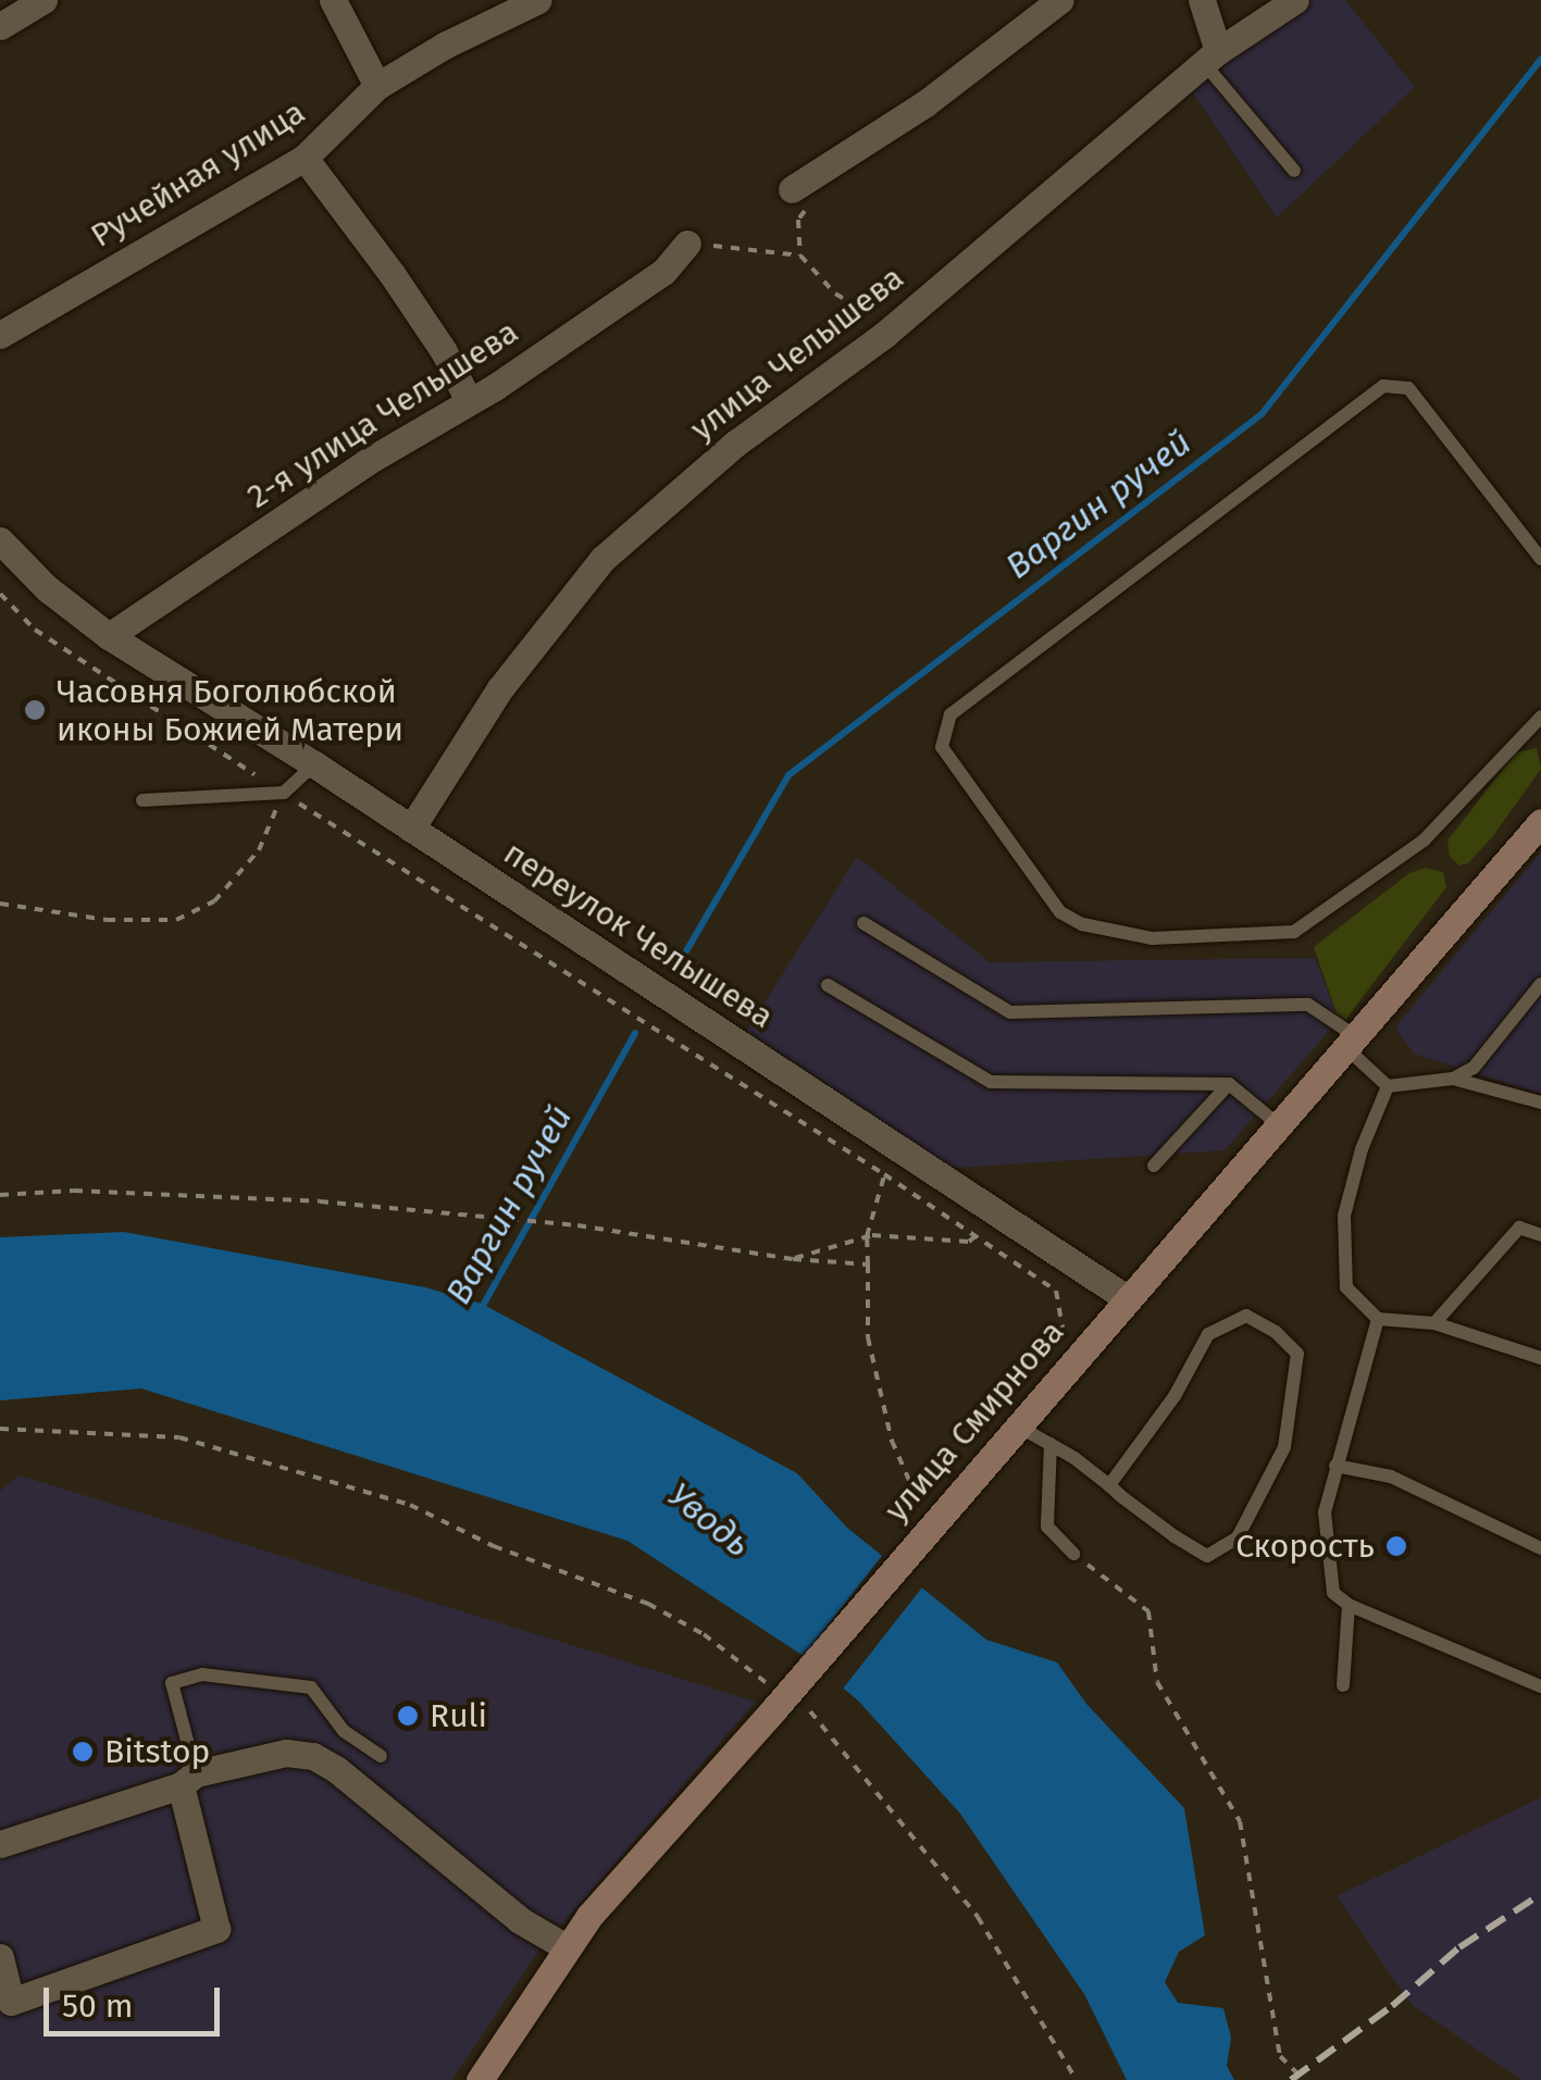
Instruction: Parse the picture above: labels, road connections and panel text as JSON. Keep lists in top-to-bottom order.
{
  "streets": {
    "main road": ["улица Смирнова"],
    "street": [
      "Ручейная улица",
      "улица Челышева",
      "2-я улица Челышева",
      "переулок Челышева"
    ]
  },
  "crossings": [
    ["улица Челышева", "переулок Челышева"],
    ["2-я улица Челышева", "переулок Челышева"],
    ["переулок Челышева", "улица Смирнова"]
  ],
  "water": ["Варгин ручей", "Уводь"],
  "places": [
    "Часовня Боголюбской иконы Божией Матери",
    "Скорость",
    "Ruli",
    "Bitstop"
  ],
  "scale_bar": "50 m"
}
